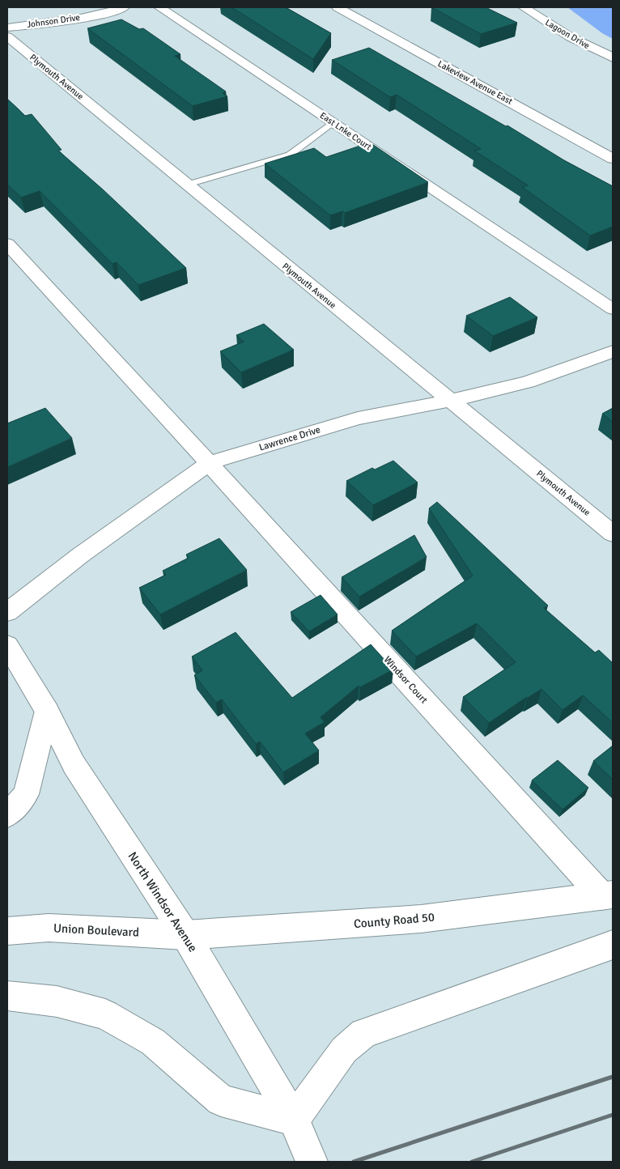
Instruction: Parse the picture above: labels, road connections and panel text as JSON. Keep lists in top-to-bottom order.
{
  "streets": {
    "street": [
      "Johnson Drive",
      "Lagoon Drive",
      "Plymouth Avenue",
      "Lakeview Avenue East",
      "East Lnke Court",
      "Lawrence Drive",
      "Windsor Court",
      "North Windsor Avenue",
      "County Road 50",
      "Union Boulevard"
    ]
  },
  "crossings": [
    ["Plymouth Avenue", "Lawrence Drive"],
    ["Lawrence Drive", "Windsor Court"],
    ["Windsor Court", "County Road 50"],
    ["North Windsor Avenue", "County Road 50"],
    ["North Windsor Avenue", "Union Boulevard"],
    ["County Road 50", "Union Boulevard"]
  ]
}
